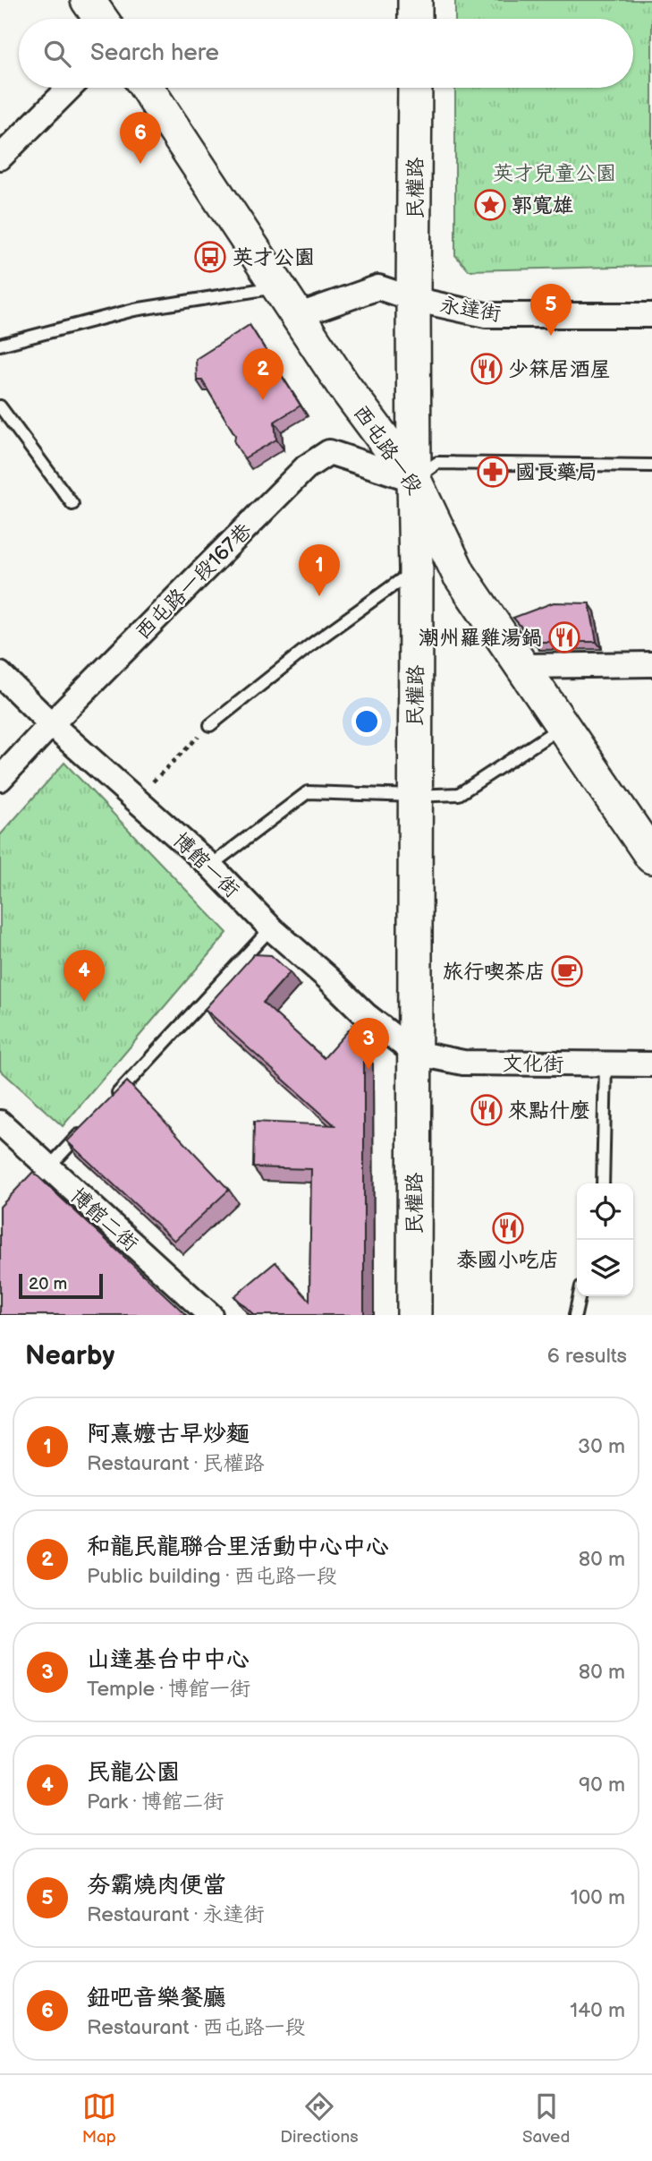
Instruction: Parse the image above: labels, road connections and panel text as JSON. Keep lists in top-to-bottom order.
{
  "streets": {
    "street": [
      "民權路",
      "永達街",
      "西屯路一段",
      "西屯路一段167巷",
      "博館一街",
      "文化街",
      "博館二街"
    ]
  },
  "crossings": [
    ["民權路", "永達街"],
    ["民權路", "西屯路一段"],
    ["民權路", "西屯路一段167巷"],
    ["民權路", "博館一街"],
    ["民權路", "文化街"],
    ["永達街", "西屯路一段"],
    ["西屯路一段", "西屯路一段167巷"],
    ["西屯路一段167巷", "博館一街"],
    ["博館一街", "文化街"]
  ],
  "parks": ["英才兒童公園"],
  "places": {
    "place": ["郭寬雄"],
    "bus stop": ["英才公園"],
    "restaurant": [
      "少箖居酒屋",
      "潮州羅雞湯鍋",
      "來點什麼",
      "泰國小吃店"
    ],
    "pharmacy": ["國良藥局"],
    "cafe": ["旅行喫茶店"]
  },
  "scale_bar": "20 m",
  "page": {
    "search": "Search here",
    "pins": [
      "6",
      "5",
      "2",
      "1",
      "4",
      "3"
    ],
    "scale": "20 m",
    "heading": ["Nearby", "6 results"],
    "list": [
      {
        "mark": "1",
        "name": "阿熹嬤古早炒麵",
        "note": "Restaurant · 民權路",
        "value": "30 m"
      },
      {
        "mark": "2",
        "name": "和龍民龍聯合里活動中心中心",
        "note": "Public building · 西屯路一段",
        "value": "80 m"
      },
      {
        "mark": "3",
        "name": "山達基台中中心",
        "note": "Temple · 博館一街",
        "value": "80 m"
      },
      {
        "mark": "4",
        "name": "民龍公園",
        "note": "Park · 博館二街",
        "value": "90 m"
      },
      {
        "mark": "5",
        "name": "夯霸燒肉便當",
        "note": "Restaurant · 永達街",
        "value": "100 m"
      },
      {
        "mark": "6",
        "name": "鈕吧音樂餐廳",
        "note": "Restaurant · 西屯路一段",
        "value": "140 m"
      }
    ],
    "nav": ["Map", "Directions", "Saved"]
  }
}
